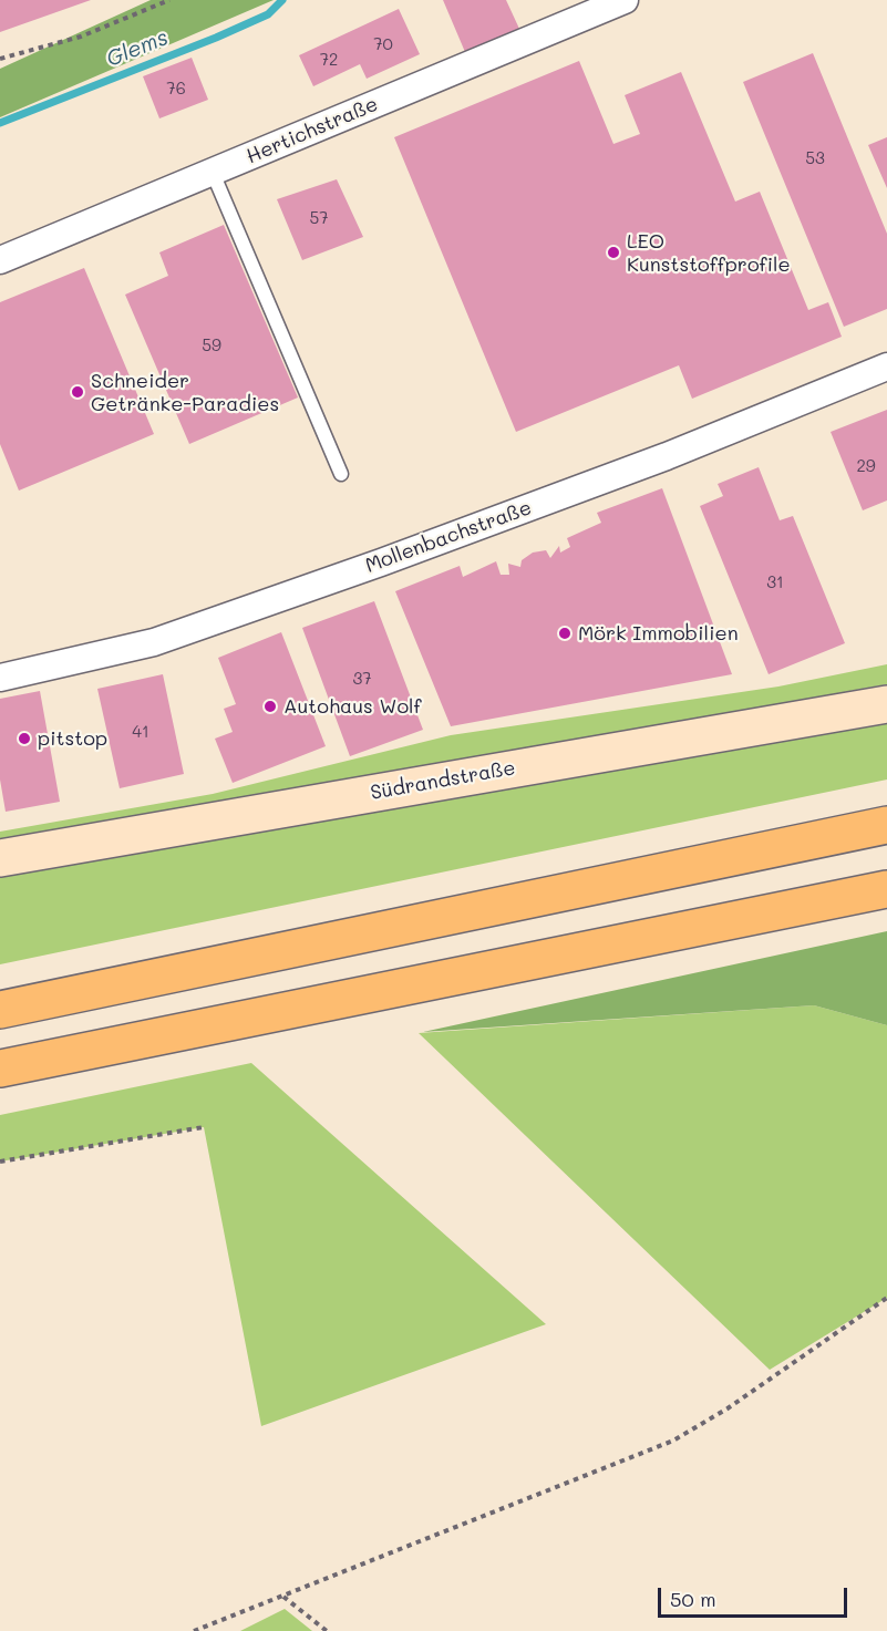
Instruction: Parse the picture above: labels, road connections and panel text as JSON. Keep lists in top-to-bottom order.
{
  "streets": {
    "main road": ["Südrandstraße"],
    "street": ["Hertichstraße", "Mollenbachstraße"]
  },
  "water": ["Glems"],
  "places": [
    "LEO Kunststoffprofile",
    "Schneider Getränke-Paradies",
    "Mörk Immobilien",
    "Autohaus Wolf",
    "pitstop"
  ],
  "house_numbers": [
    "70",
    "72",
    "76",
    "53",
    "57",
    "59",
    "29",
    "31",
    "37",
    "41"
  ],
  "scale_bar": "50 m"
}
